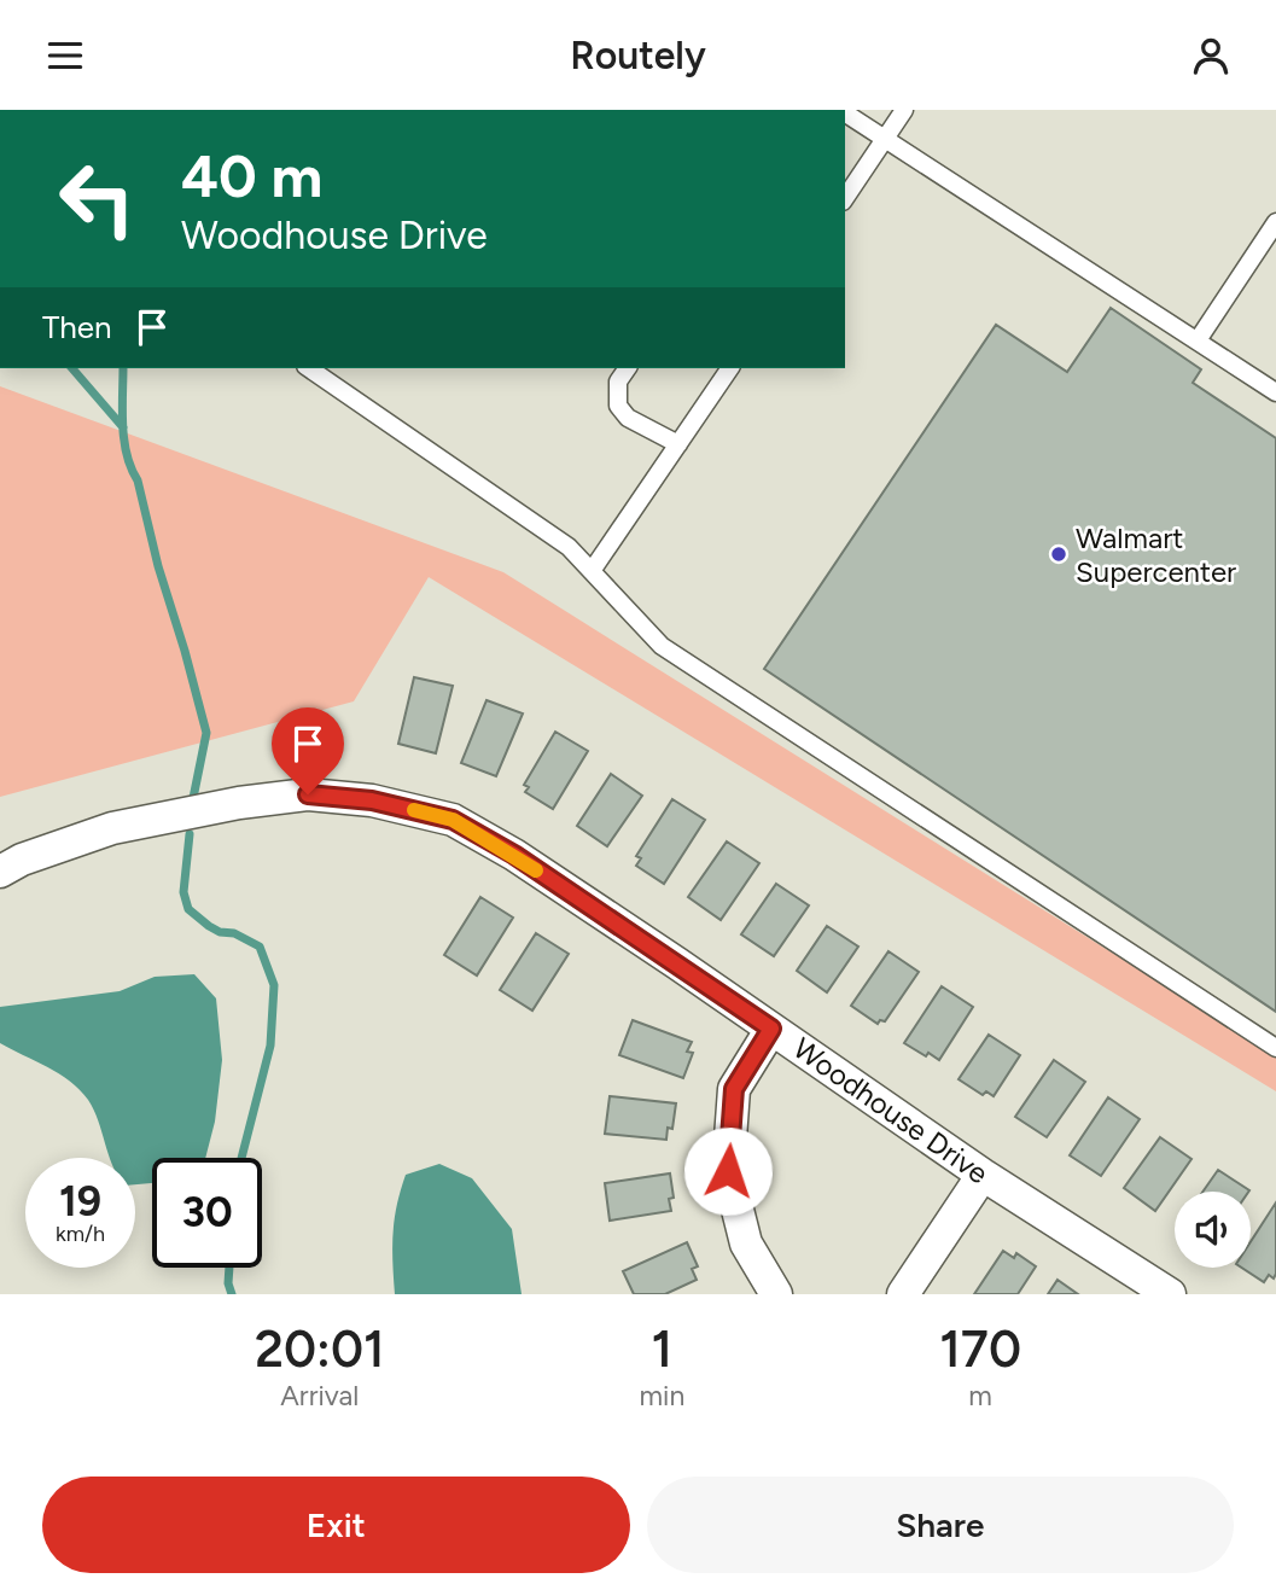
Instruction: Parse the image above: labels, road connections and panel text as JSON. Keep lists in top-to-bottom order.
{
  "streets": {
    "street": ["Woodhouse Drive"]
  },
  "places": ["Walmart Supercenter"],
  "page": {
    "header": "Routely",
    "turn": ["40 m", "Woodhouse Drive"],
    "then": "Then",
    "speed": "19 km/h",
    "limit": "30",
    "eta": [
      "20:01",
      "Arrival",
      "1",
      "min",
      "170",
      "m"
    ],
    "buttons": ["Exit", "Share"]
  }
}
